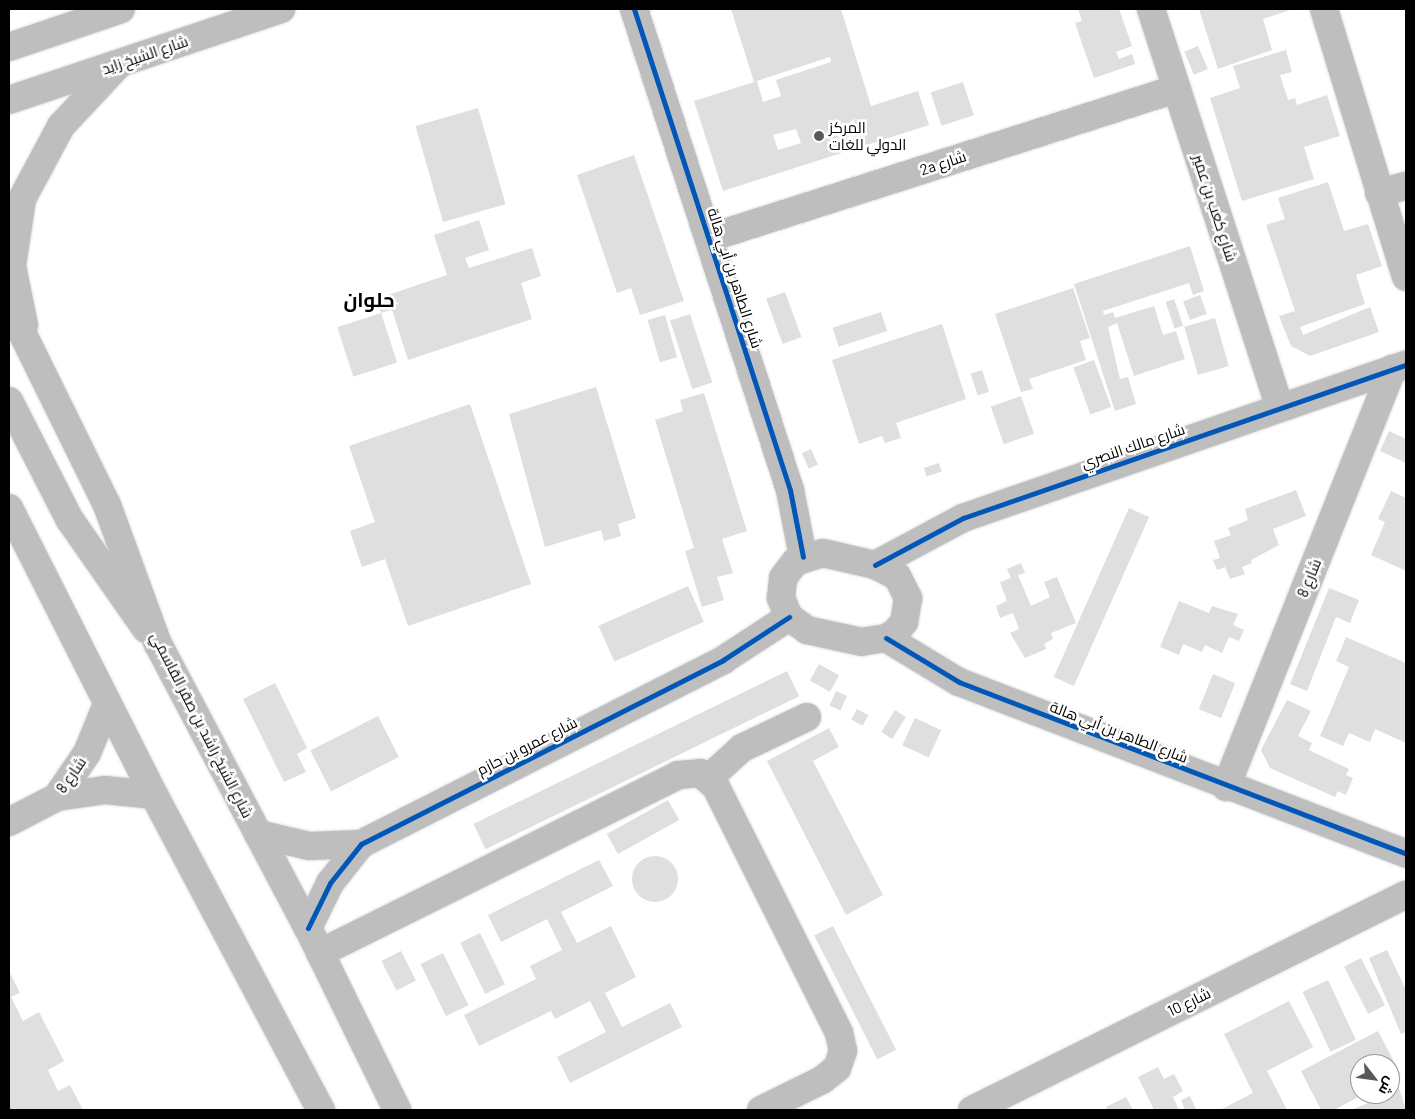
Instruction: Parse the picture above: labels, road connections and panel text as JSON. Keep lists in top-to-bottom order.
{
  "streets": {
    "street": [
      "شارع الشيخ زايد",
      "2a شارع",
      "شارع كعب بن عمير",
      "شارع الطاهر بن أبي هالة",
      "شارع مالك النصري",
      "شارع 8",
      "شارع الشيخ راشد بن صقر القاسمي",
      "شارع عمرو بن حازم",
      "شارع 10"
    ]
  },
  "crossings": [
    ["2a شارع", "شارع كعب بن عمير"],
    ["2a شارع", "شارع الطاهر بن أبي هالة"],
    ["شارع كعب بن عمير", "شارع مالك النصري"],
    ["شارع الطاهر بن أبي هالة", "شارع مالك النصري"],
    ["شارع الطاهر بن أبي هالة", "شارع 8"],
    ["شارع الطاهر بن أبي هالة", "شارع عمرو بن حازم"],
    ["شارع مالك النصري", "شارع 8"],
    ["شارع مالك النصري", "شارع عمرو بن حازم"],
    ["شارع الشيخ راشد بن صقر القاسمي", "شارع عمرو بن حازم"]
  ],
  "districts": ["حلوان"],
  "places": ["المركز الدولي للغات"],
  "north": "bottom right"
}
